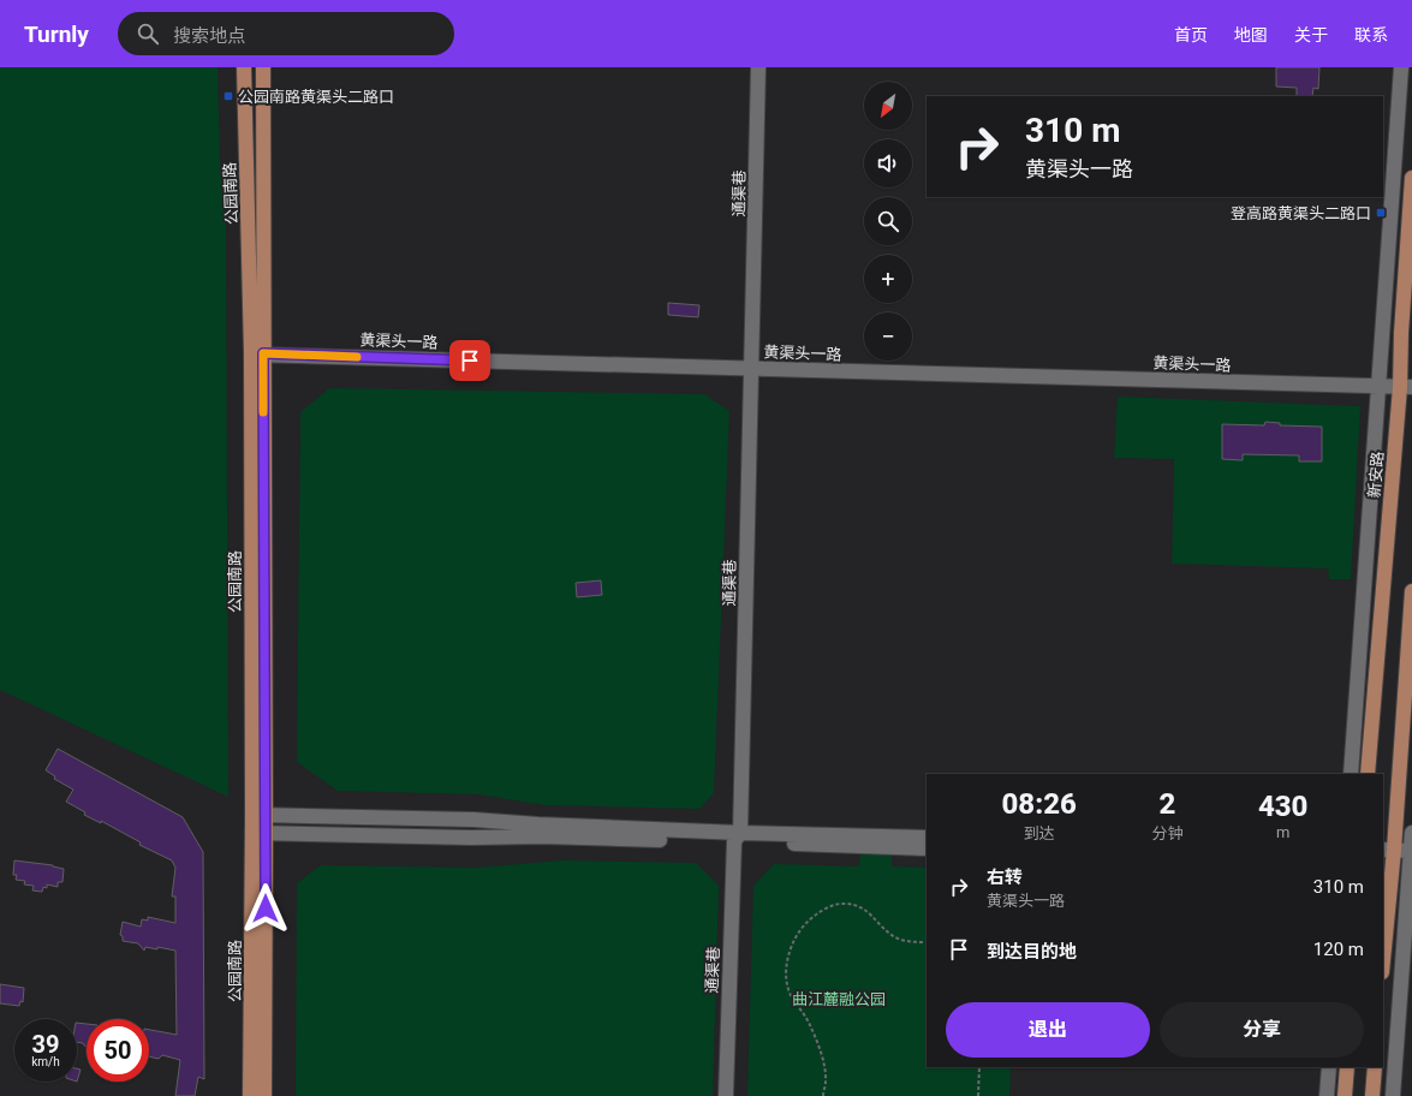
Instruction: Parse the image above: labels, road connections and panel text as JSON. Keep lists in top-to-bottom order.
{
  "streets": {
    "main road": ["公园南路", "新安路"],
    "street": ["通渠巷", "黄渠头一路"]
  },
  "crossings": [
    ["公园南路", "黄渠头一路"],
    ["通渠巷", "黄渠头一路"],
    ["黄渠头一路", "新安路"]
  ],
  "parks": ["曲江麓融公园"],
  "places": {
    "transit": ["公园南路黄渠头二路口", "登高路黄渠头二路口"]
  },
  "north": "bottom left",
  "page": {
    "header": "Turnly",
    "search": "搜索地点",
    "nav": [
      "首页",
      "地图",
      "关于",
      "联系"
    ],
    "map_buttons": ["+", "−"],
    "turn": ["310 m", "黄渠头一路"],
    "eta": [
      "08:26",
      "到达",
      "2",
      "分钟",
      "430",
      "m"
    ],
    "list": [
      {
        "name": "右转",
        "note": "黄渠头一路",
        "value": "310 m"
      },
      {
        "name": "到达目的地",
        "value": "120 m"
      }
    ],
    "buttons": ["退出", "分享"],
    "speed": "39 km/h",
    "limit": "50"
  }
}
